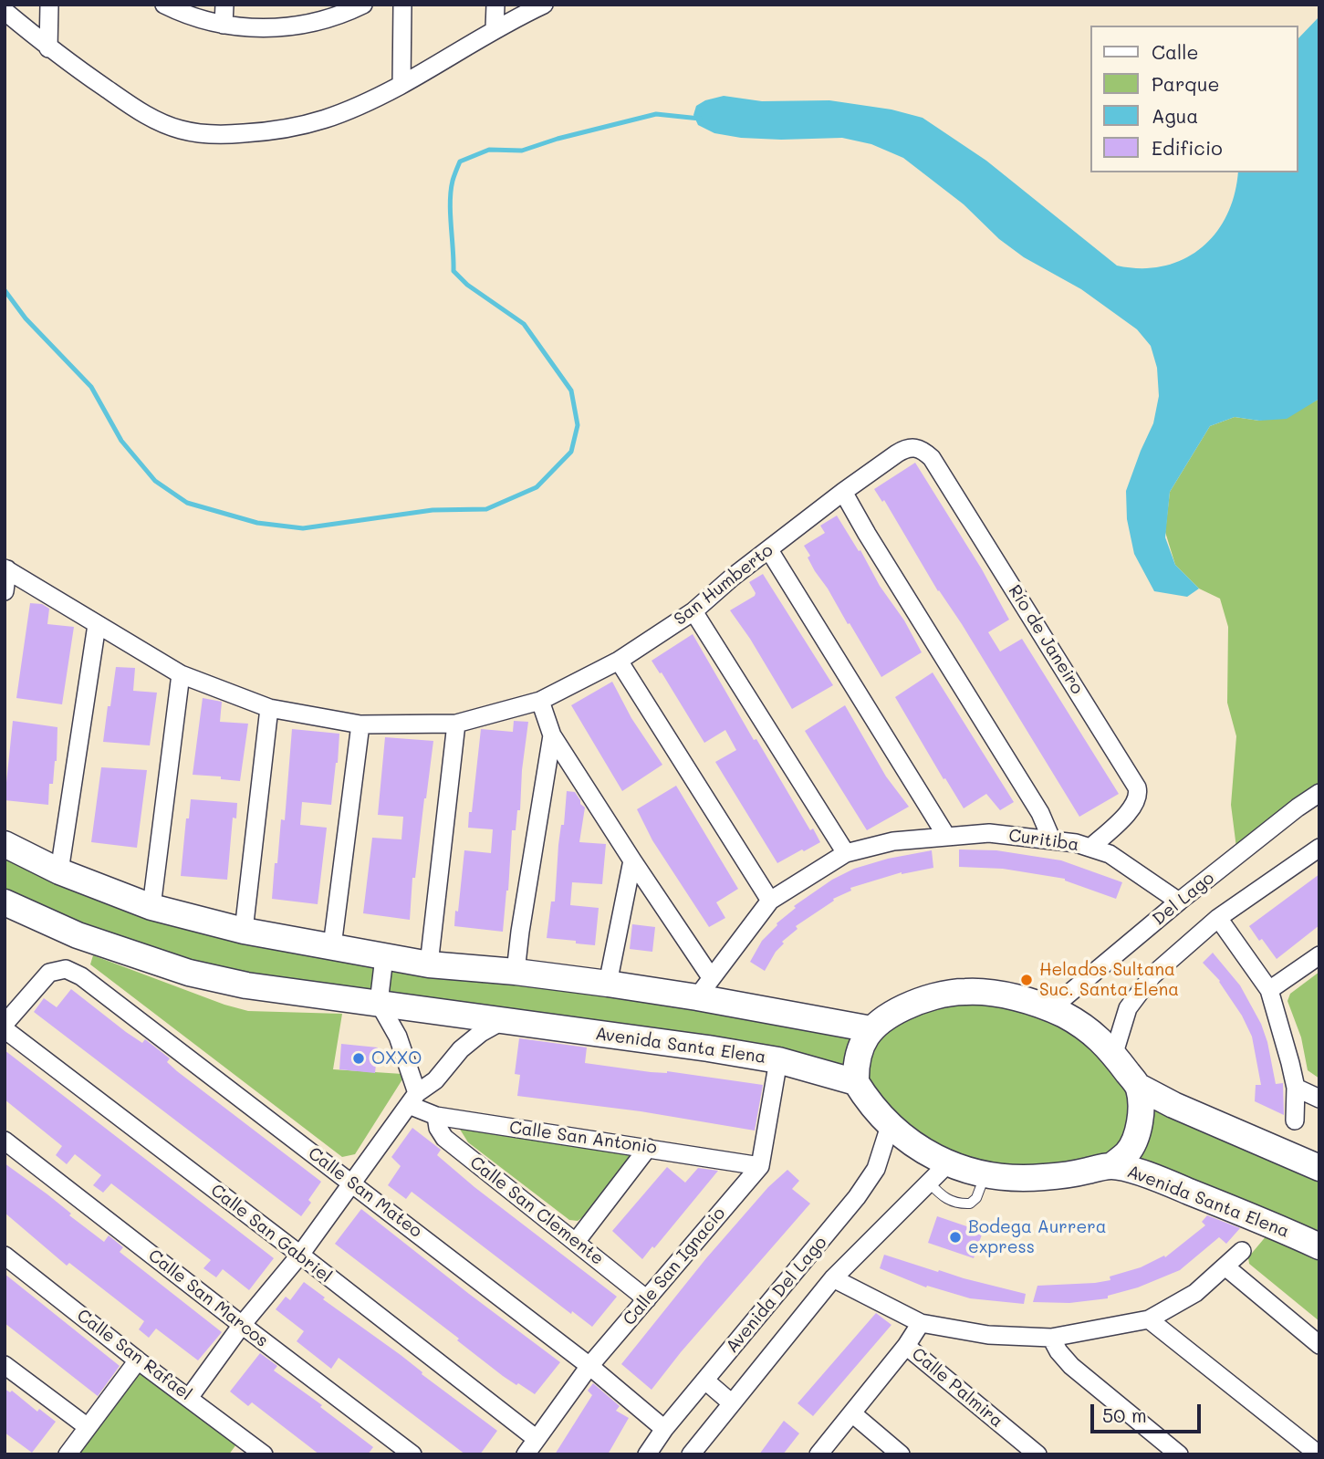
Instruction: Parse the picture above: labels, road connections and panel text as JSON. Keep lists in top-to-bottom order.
{
  "streets": {
    "street": [
      "San Humberto",
      "Río de Janeiro",
      "Curitiba",
      "Del Lago",
      "Avenida Santa Elena",
      "Calle San Antonio",
      "Calle San Mateo",
      "Calle San Clemente",
      "Calle San Gabriel",
      "Calle San Ignacio",
      "Avenida Del Lago",
      "Calle San Marcos",
      "Calle San Rafael",
      "Calle Palmira"
    ]
  },
  "crossings": [
    ["San Humberto", "Río de Janeiro"],
    ["Río de Janeiro", "Curitiba"],
    ["Curitiba", "Del Lago"],
    ["Avenida Santa Elena", "Avenida Del Lago"],
    ["Calle San Antonio", "Calle San Clemente"],
    ["Calle San Antonio", "Calle San Ignacio"],
    ["Calle San Mateo", "Calle San Ignacio"],
    ["Calle San Mateo", "Avenida Del Lago"],
    ["Calle San Clemente", "Calle San Ignacio"],
    ["Calle San Gabriel", "Calle San Ignacio"]
  ],
  "places": ["Helados Sultana Suc. Santa Elena", "OXXO", "Bodega Aurrera express"],
  "legend": [
    "Calle",
    "Parque",
    "Agua",
    "Edificio"
  ],
  "scale_bar": "50 m"
}
